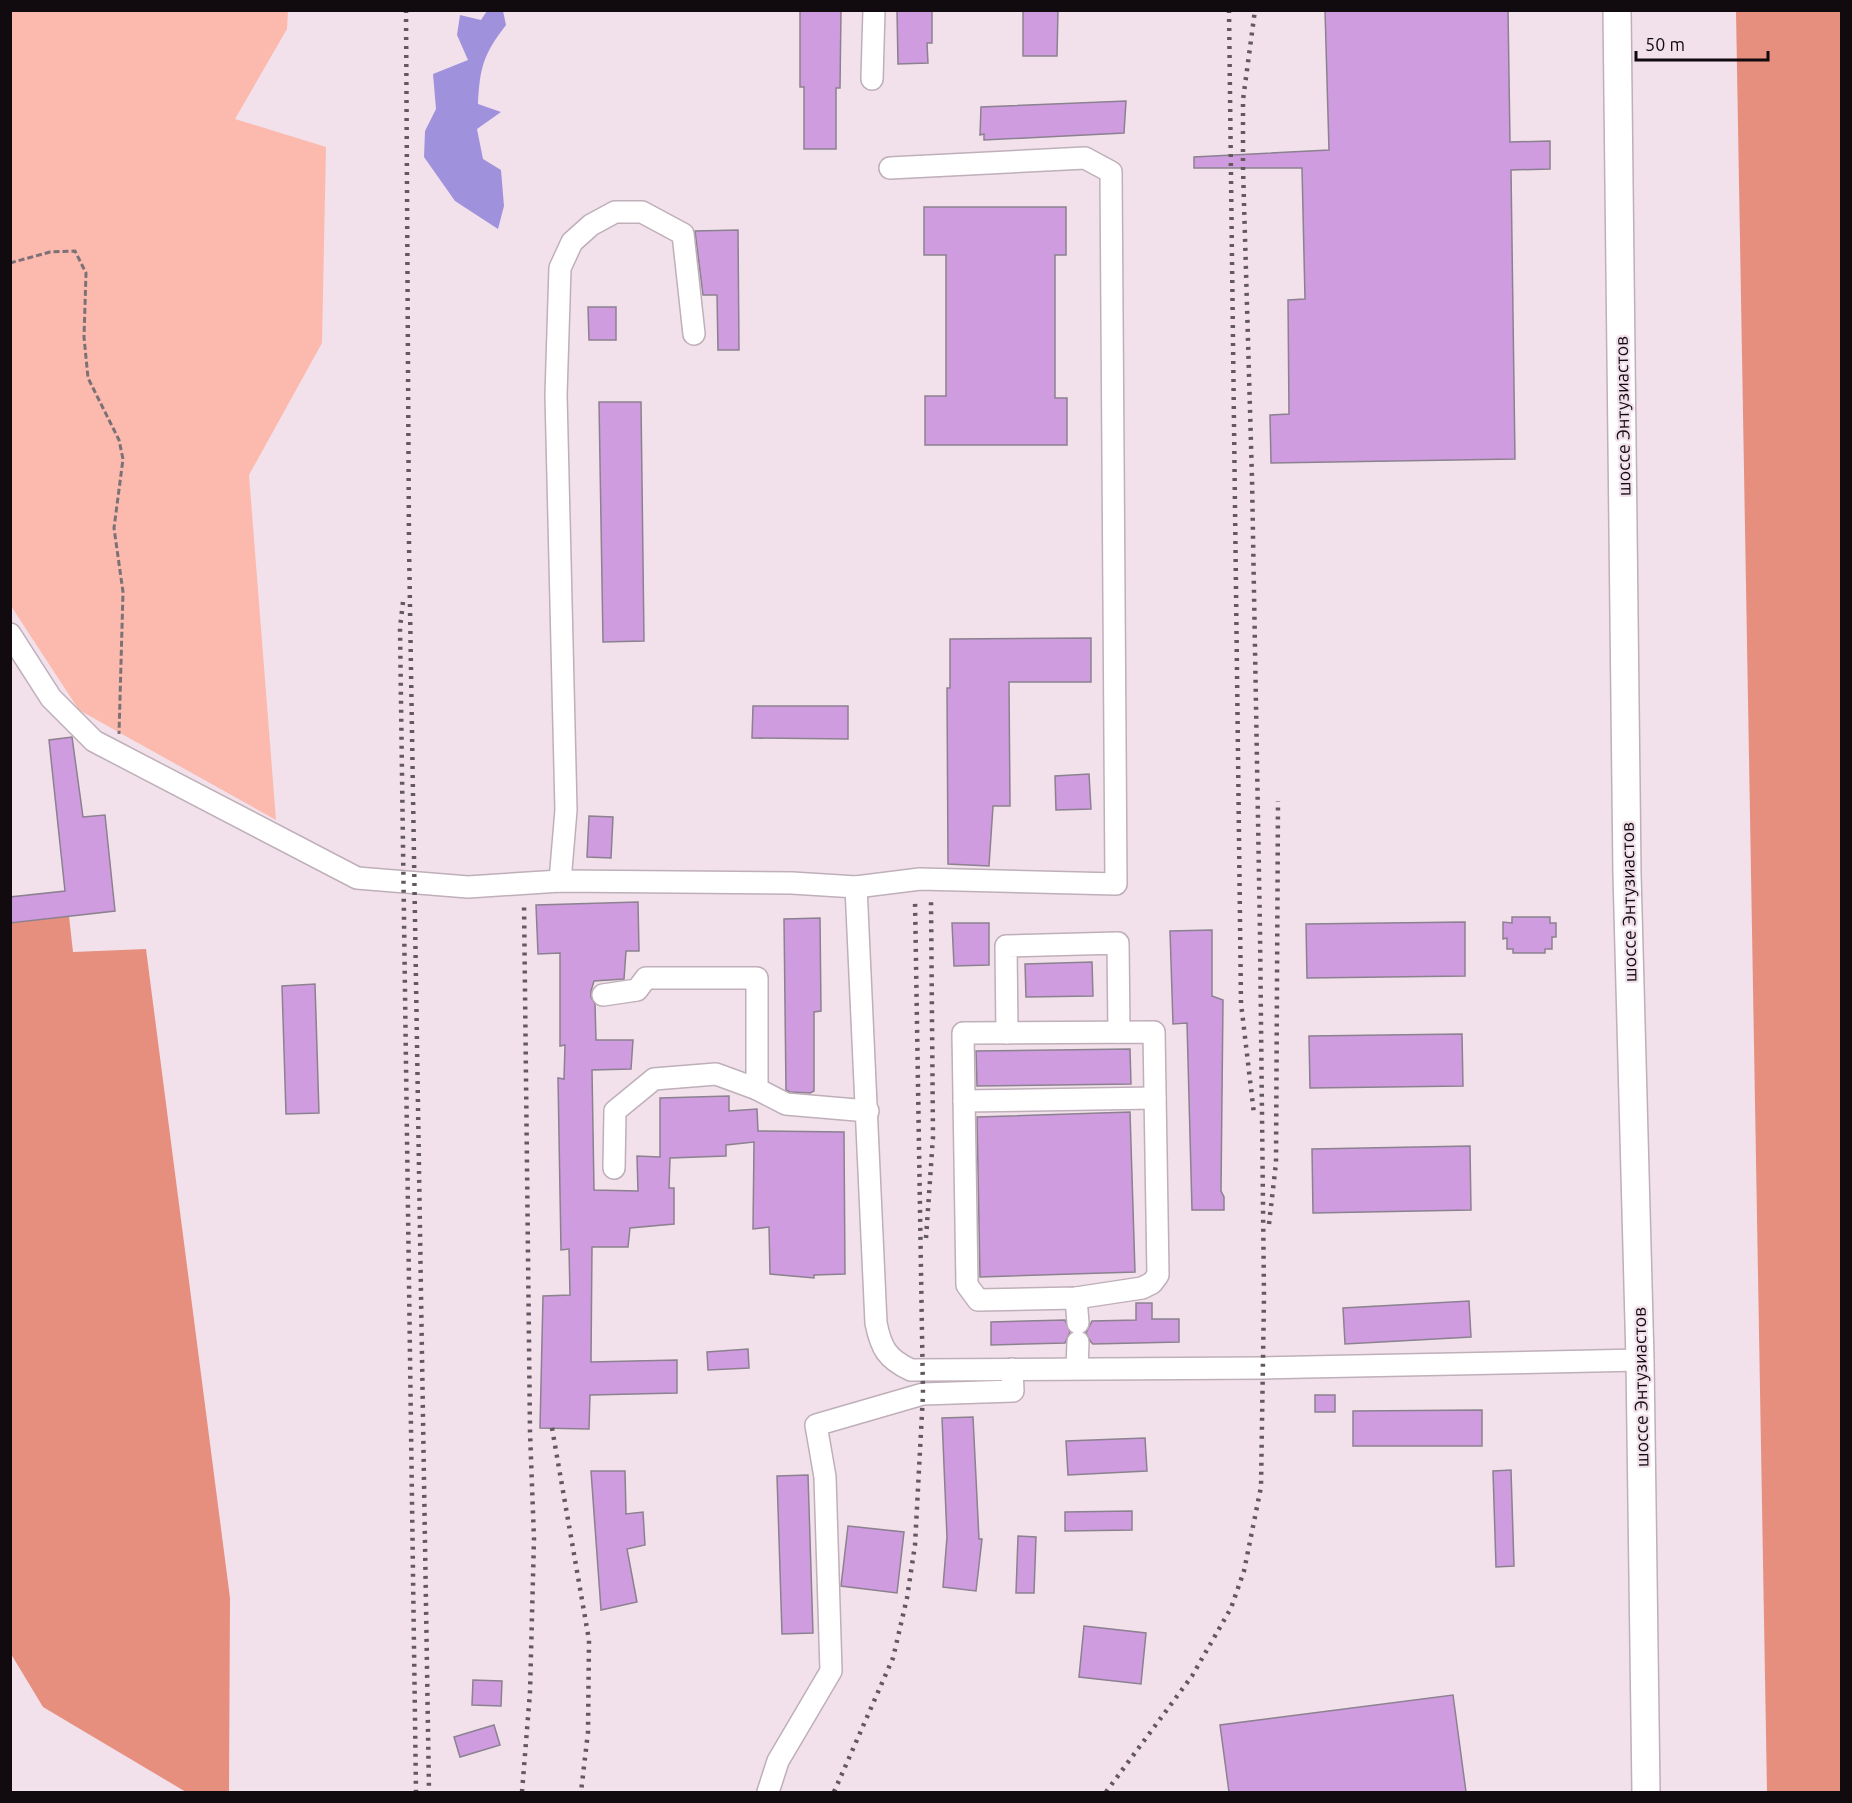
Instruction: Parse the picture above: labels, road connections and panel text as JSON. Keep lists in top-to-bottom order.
{
  "streets": {
    "main road": ["шоссе Энтузиастов"]
  },
  "scale_bar": "50 m"
}
